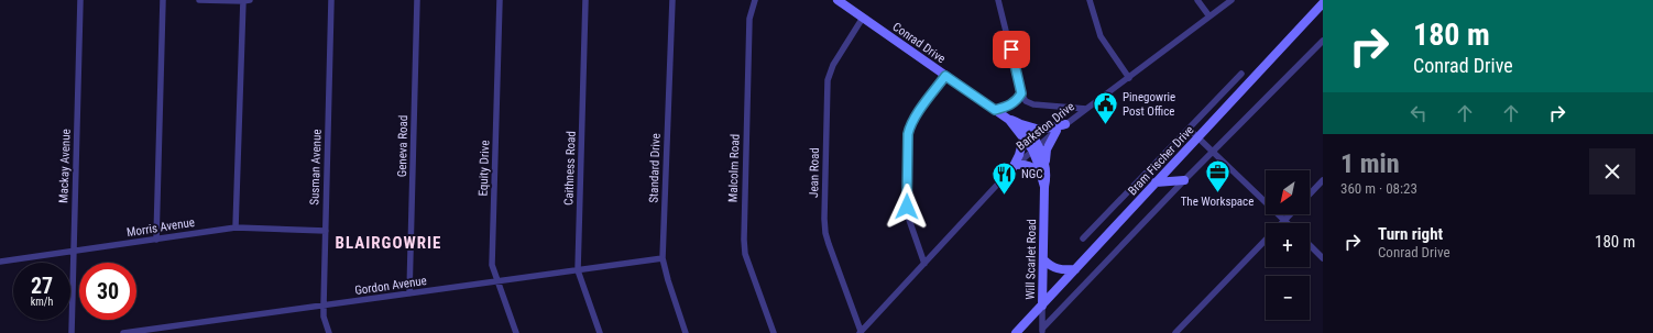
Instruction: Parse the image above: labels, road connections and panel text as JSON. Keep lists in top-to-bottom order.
{
  "streets": {
    "street": [
      "Conrad Drive",
      "Barkston Drive",
      "Geneva Road",
      "Bram Fischer Drive",
      "Mackay Avenue",
      "Susman Avenue",
      "Equity Drive",
      "Caithness Road",
      "Standard Drive",
      "Malcolm Road",
      "Jean Road",
      "Morris Avenue",
      "Will Scarlet Road",
      "Gordon Avenue"
    ]
  },
  "crossings": [
    ["Conrad Drive", "Barkston Drive"],
    ["Conrad Drive", "Jean Road"],
    ["Conrad Drive", "Will Scarlet Road"],
    ["Barkston Drive", "Jean Road"],
    ["Barkston Drive", "Will Scarlet Road"],
    ["Geneva Road", "Gordon Avenue"],
    ["Bram Fischer Drive", "Will Scarlet Road"],
    ["Mackay Avenue", "Morris Avenue"],
    ["Susman Avenue", "Morris Avenue"],
    ["Susman Avenue", "Gordon Avenue"],
    ["Equity Drive", "Gordon Avenue"],
    ["Caithness Road", "Gordon Avenue"],
    ["Standard Drive", "Gordon Avenue"]
  ],
  "districts": ["BLAIRGOWRIE"],
  "places": {
    "public building": ["Pinegowrie Post Office"],
    "office": ["The Workspace"],
    "restaurant": ["NGC"]
  },
  "north": "bottom left",
  "page": {
    "turn": ["180 m", "Conrad Drive"],
    "heading": ["1 min", "360 m · 08:23"],
    "map_buttons": ["+", "−"],
    "list": [
      {
        "name": "Turn right",
        "note": "Conrad Drive",
        "value": "180 m"
      }
    ],
    "speed": "27 km/h",
    "limit": "30"
  }
}
